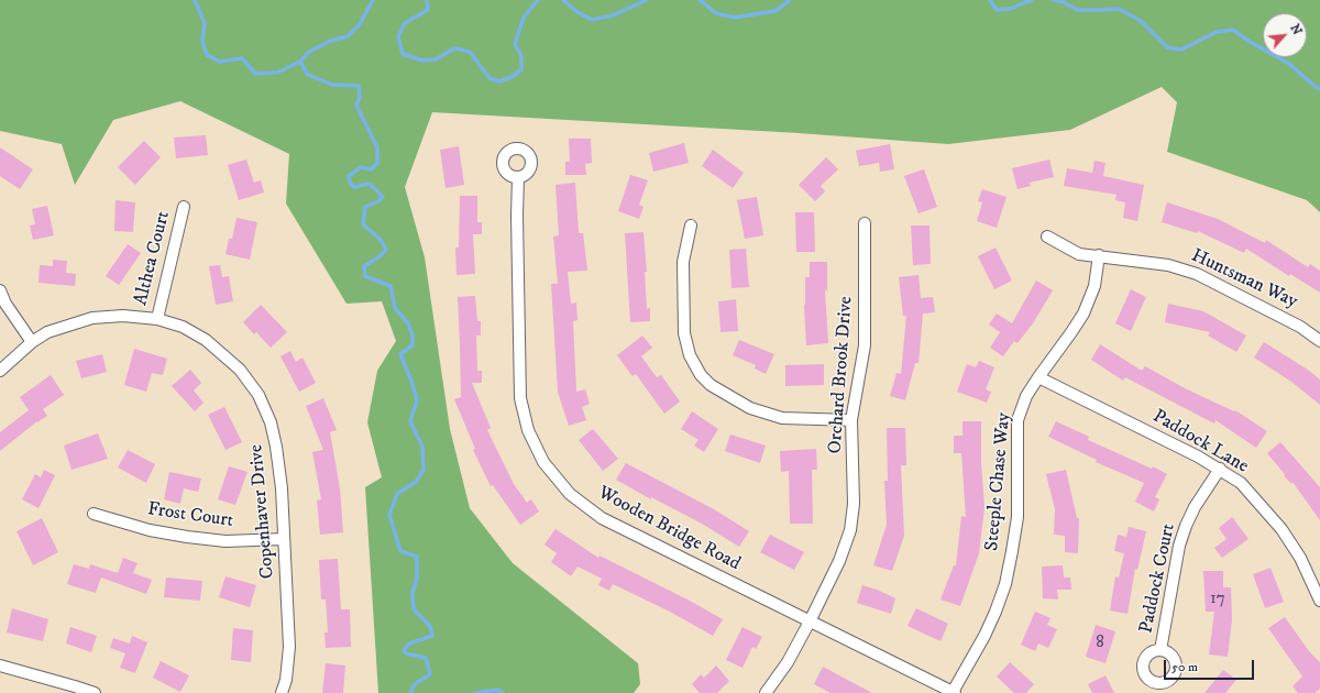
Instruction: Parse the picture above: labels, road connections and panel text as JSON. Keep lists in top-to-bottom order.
{
  "streets": {
    "street": [
      "Althea Court",
      "Huntsman Way",
      "Orchard Brook Drive",
      "Paddock Lane",
      "Steeple Chase Way",
      "Copenhaver Drive",
      "Frost Court",
      "Wooden Bridge Road",
      "Paddock Court"
    ]
  },
  "crossings": [
    ["Althea Court", "Copenhaver Drive"],
    ["Huntsman Way", "Steeple Chase Way"],
    ["Orchard Brook Drive", "Wooden Bridge Road"],
    ["Paddock Lane", "Steeple Chase Way"],
    ["Paddock Lane", "Paddock Court"],
    ["Steeple Chase Way", "Wooden Bridge Road"],
    ["Copenhaver Drive", "Frost Court"]
  ],
  "house_numbers": ["17", "8"],
  "scale_bar": "50 m",
  "north": "top right"
}
